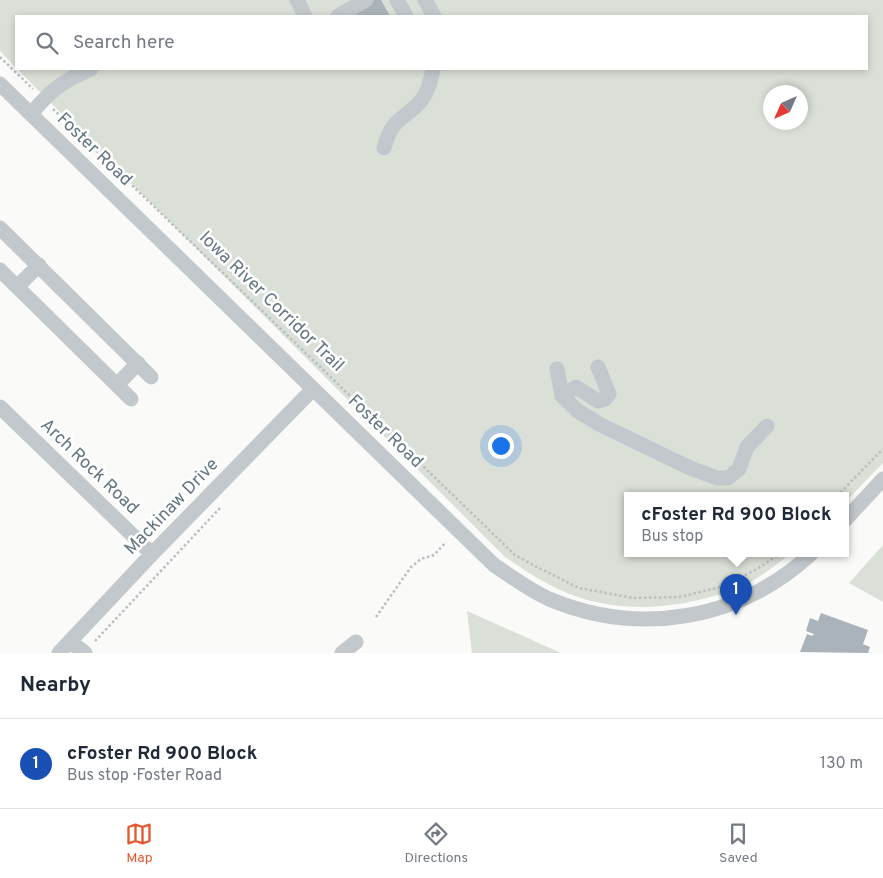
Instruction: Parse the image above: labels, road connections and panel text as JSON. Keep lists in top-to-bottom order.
{
  "streets": {
    "street": ["Foster Road", "Arch Rock Road", "Mackinaw Drive"],
    "path": ["Iowa River Corridor Trail"]
  },
  "crossings": [
    ["Foster Road", "Mackinaw Drive"],
    ["Arch Rock Road", "Mackinaw Drive"]
  ],
  "north": "bottom left",
  "page": {
    "search": "Search here",
    "popup": ["cFoster Rd 900 Block", "Bus stop"],
    "pins": "1",
    "heading": "Nearby",
    "list": [
      {
        "mark": "1",
        "name": "cFoster Rd 900 Block",
        "note": "Bus stop · Foster Road",
        "value": "130 m"
      }
    ],
    "nav": ["Map", "Directions", "Saved"]
  }
}
